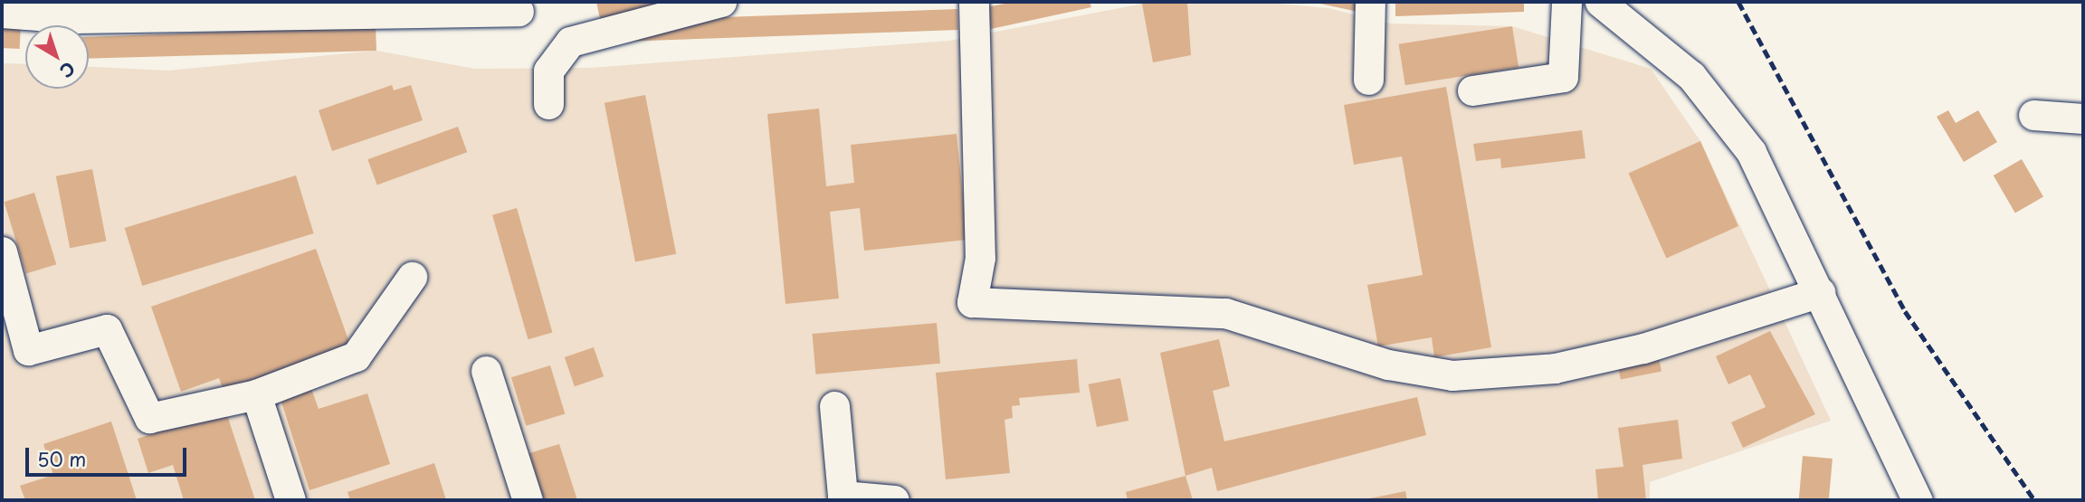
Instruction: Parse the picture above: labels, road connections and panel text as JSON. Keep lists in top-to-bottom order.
{
  "scale_bar": "50 m",
  "north": "bottom right"
}
